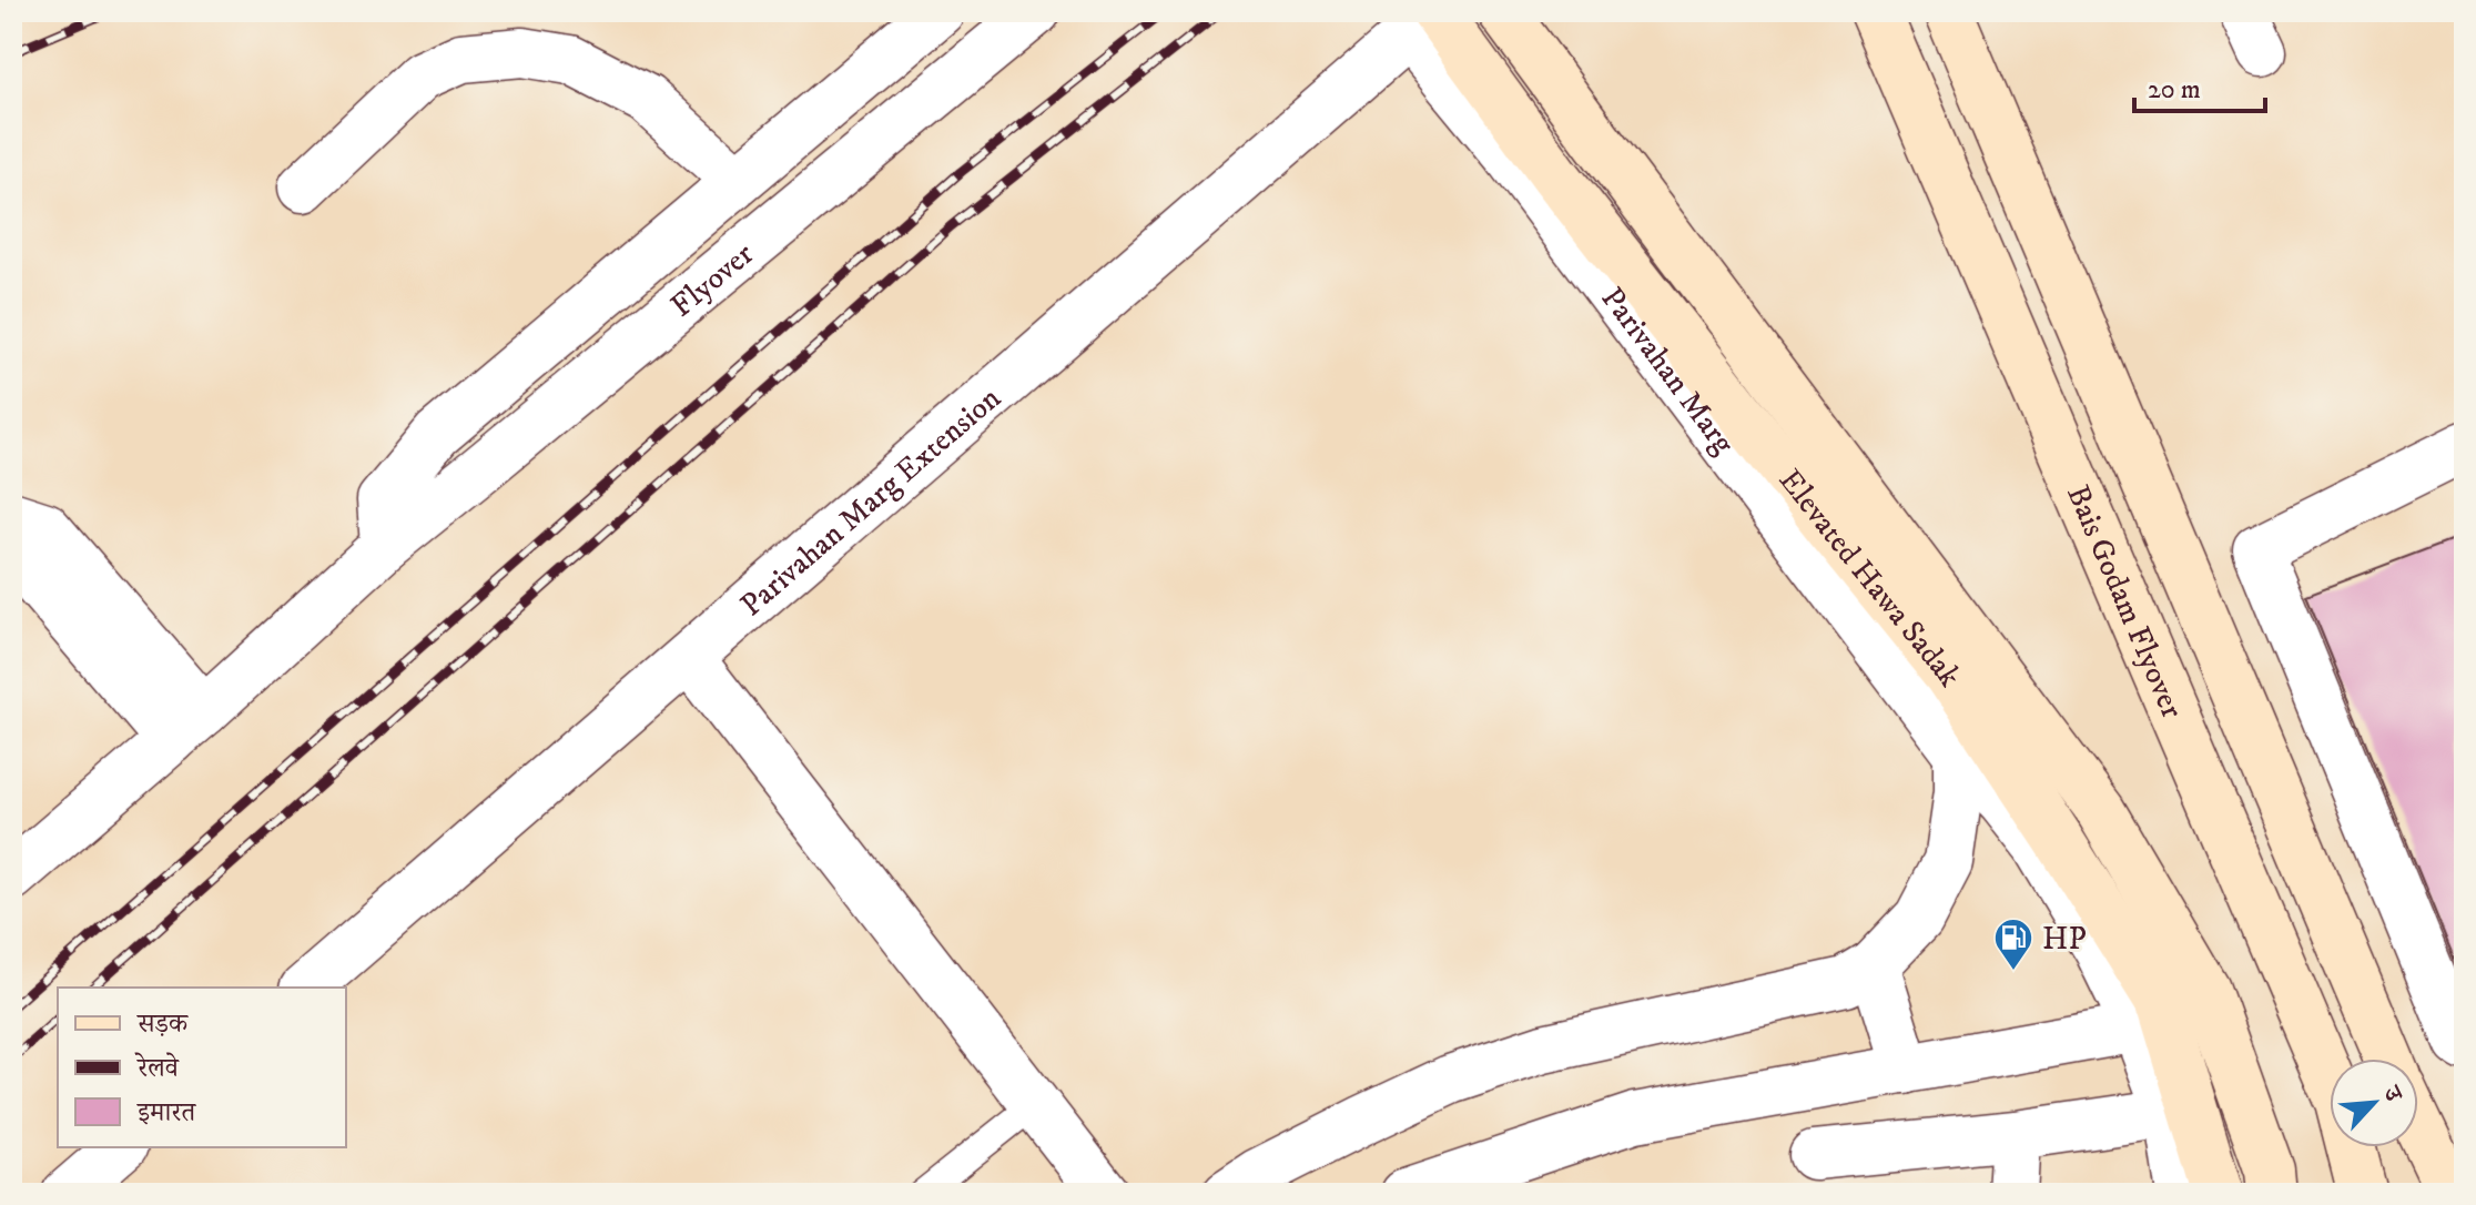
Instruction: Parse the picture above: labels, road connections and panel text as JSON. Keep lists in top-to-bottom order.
{
  "streets": {
    "main road": ["Elevated Hawa Sadak", "Bais Godam Flyover"],
    "street": ["Flyover", "Parivahan Marg", "Parivahan Marg Extension"]
  },
  "crossings": [
    ["Parivahan Marg", "Parivahan Marg Extension"],
    ["Parivahan Marg", "Elevated Hawa Sadak"],
    ["Parivahan Marg Extension", "Elevated Hawa Sadak"]
  ],
  "places": {
    "fuel station": ["HP"]
  },
  "legend": ["सड़क", "रेलवे", "इमारत"],
  "scale_bar": "20 m",
  "north": "top right"
}
